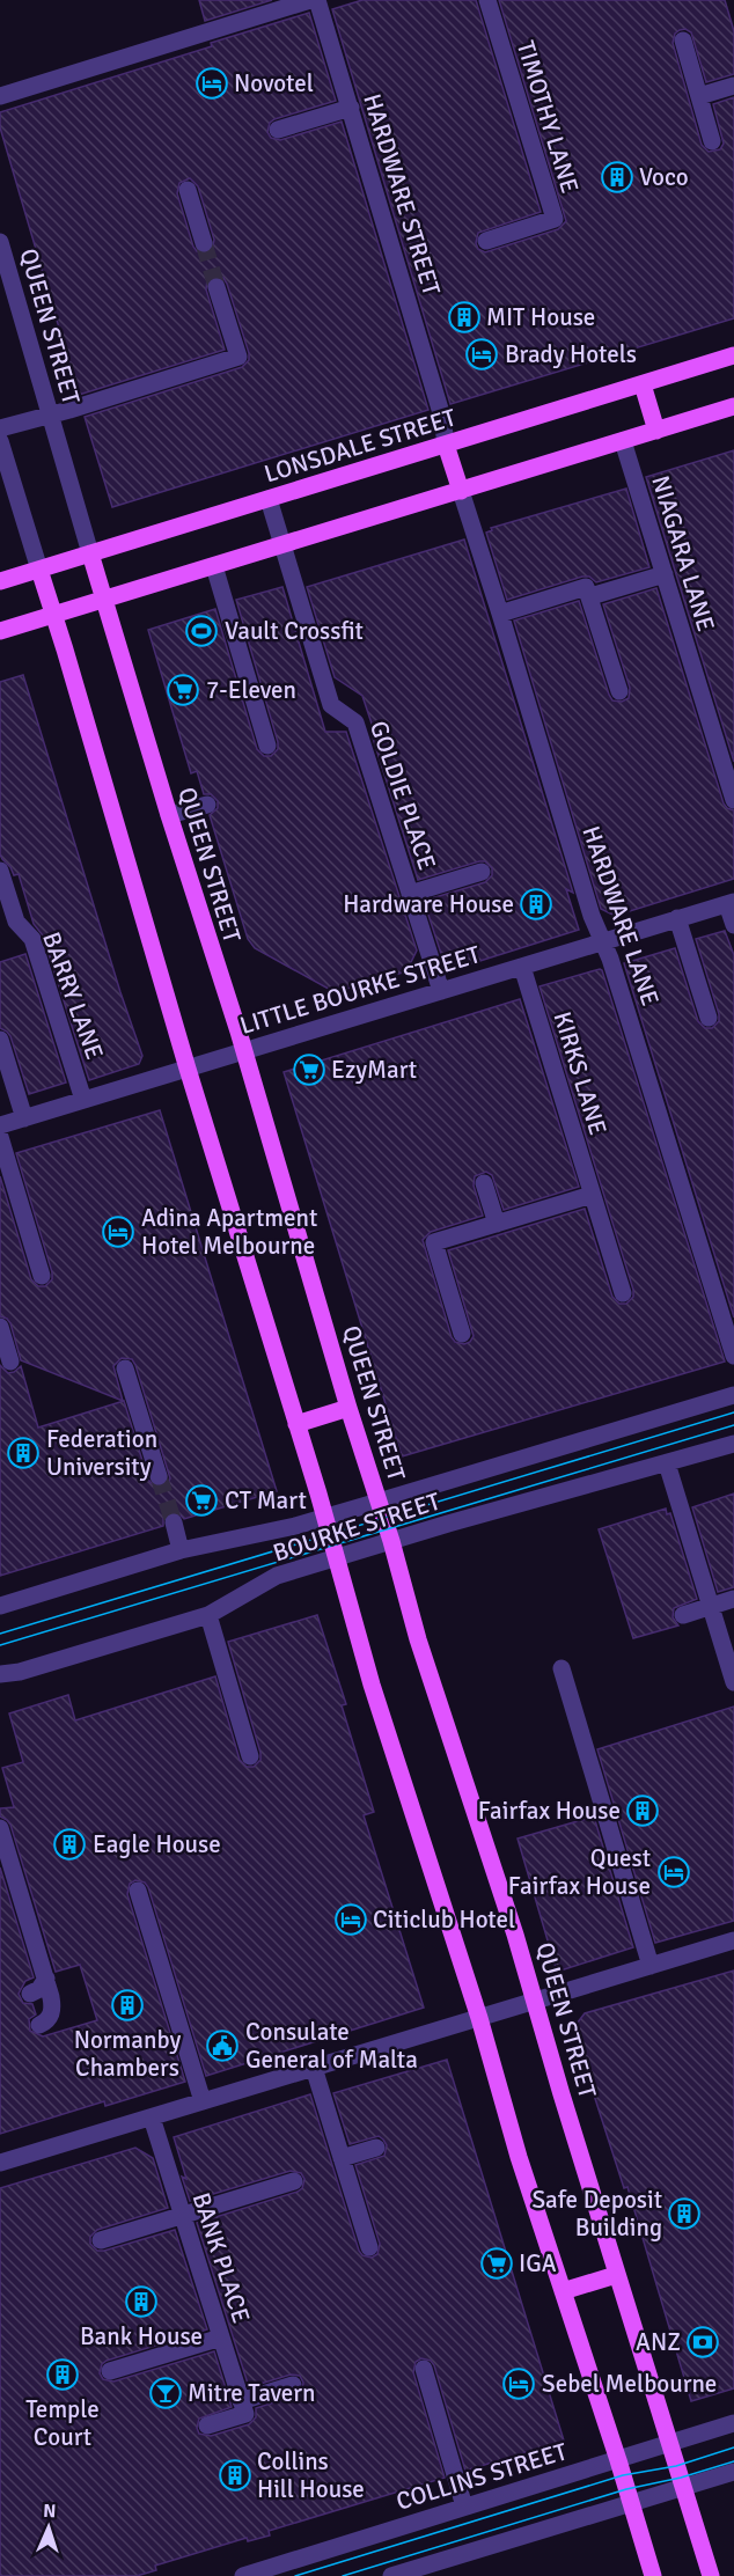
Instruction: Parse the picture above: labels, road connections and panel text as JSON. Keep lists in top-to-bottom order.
{
  "streets": {
    "main road": ["QUEEN STREET", "LONSDALE STREET"],
    "street": [
      "TIMOTHY LANE",
      "HARDWARE STREET",
      "NIAGARA LANE",
      "GOLDIE PLACE",
      "HARDWARE LANE",
      "LITTLE BOURKE STREET",
      "BARRY LANE",
      "KIRKS LANE",
      "BOURKE STREET",
      "BANK PLACE",
      "COLLINS STREET"
    ]
  },
  "crossings": [
    ["HARDWARE STREET", "LONSDALE STREET"],
    ["QUEEN STREET", "LONSDALE STREET"],
    ["QUEEN STREET", "LITTLE BOURKE STREET"],
    ["QUEEN STREET", "BOURKE STREET"],
    ["QUEEN STREET", "COLLINS STREET"],
    ["LONSDALE STREET", "GOLDIE PLACE"],
    ["GOLDIE PLACE", "LITTLE BOURKE STREET"],
    ["HARDWARE LANE", "LITTLE BOURKE STREET"],
    ["LITTLE BOURKE STREET", "BARRY LANE"],
    ["LITTLE BOURKE STREET", "KIRKS LANE"]
  ],
  "places": {
    "hotel": [
      "Novotel",
      "Brady Hotels",
      "Adina Apartment Hotel Melbourne",
      "Quest Fairfax House",
      "Citiclub Hotel",
      "Sebel Melbourne"
    ],
    "building": [
      "Voco",
      "MIT House",
      "Hardware House",
      "Federation University",
      "Fairfax House",
      "Eagle House",
      "Normanby Chambers",
      "Safe Deposit Building",
      "Bank House",
      "Temple Court",
      "Collins Hill House"
    ],
    "sports": ["Vault Crossfit"],
    "supermarket": [
      "7-Eleven",
      "EzyMart",
      "CT Mart",
      "IGA"
    ],
    "public building": ["Consulate General of Malta"],
    "bank": ["ANZ"],
    "bar": ["Mitre Tavern"]
  },
  "north": "top"
}
